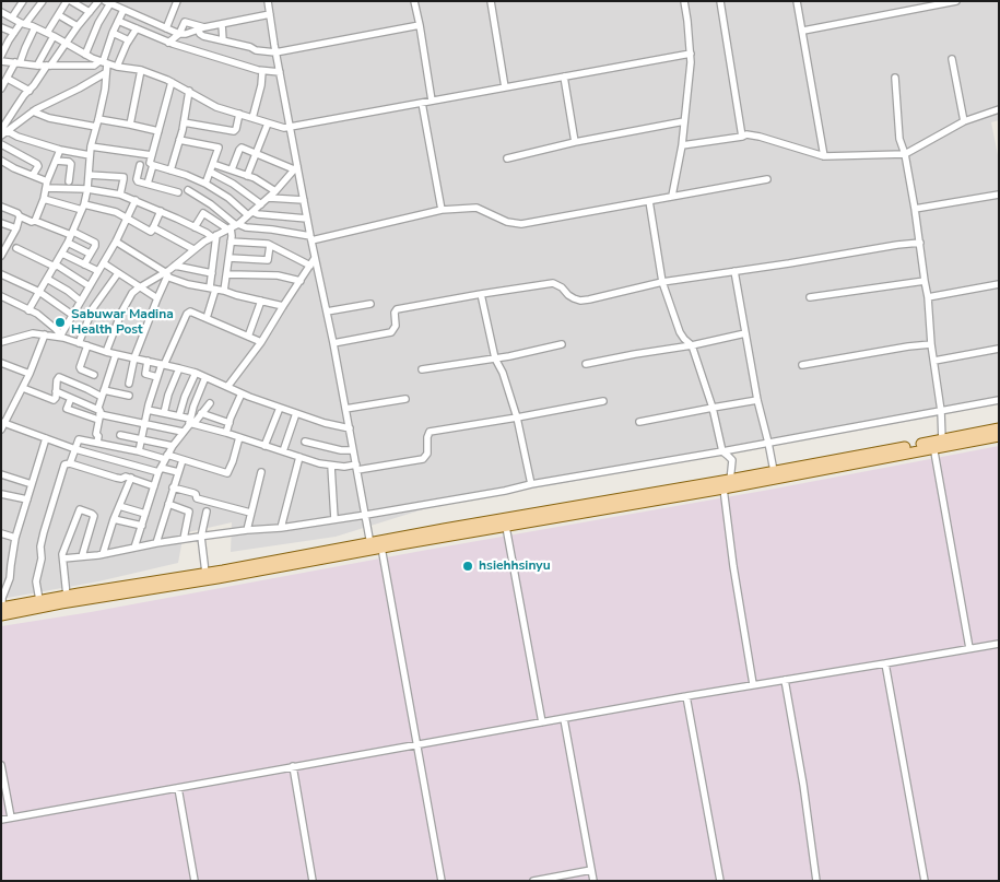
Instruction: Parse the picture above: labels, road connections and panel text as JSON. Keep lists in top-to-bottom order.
{
  "places": ["Sabuwar Madina Health Post", "hsiehhsinyu"]
}
